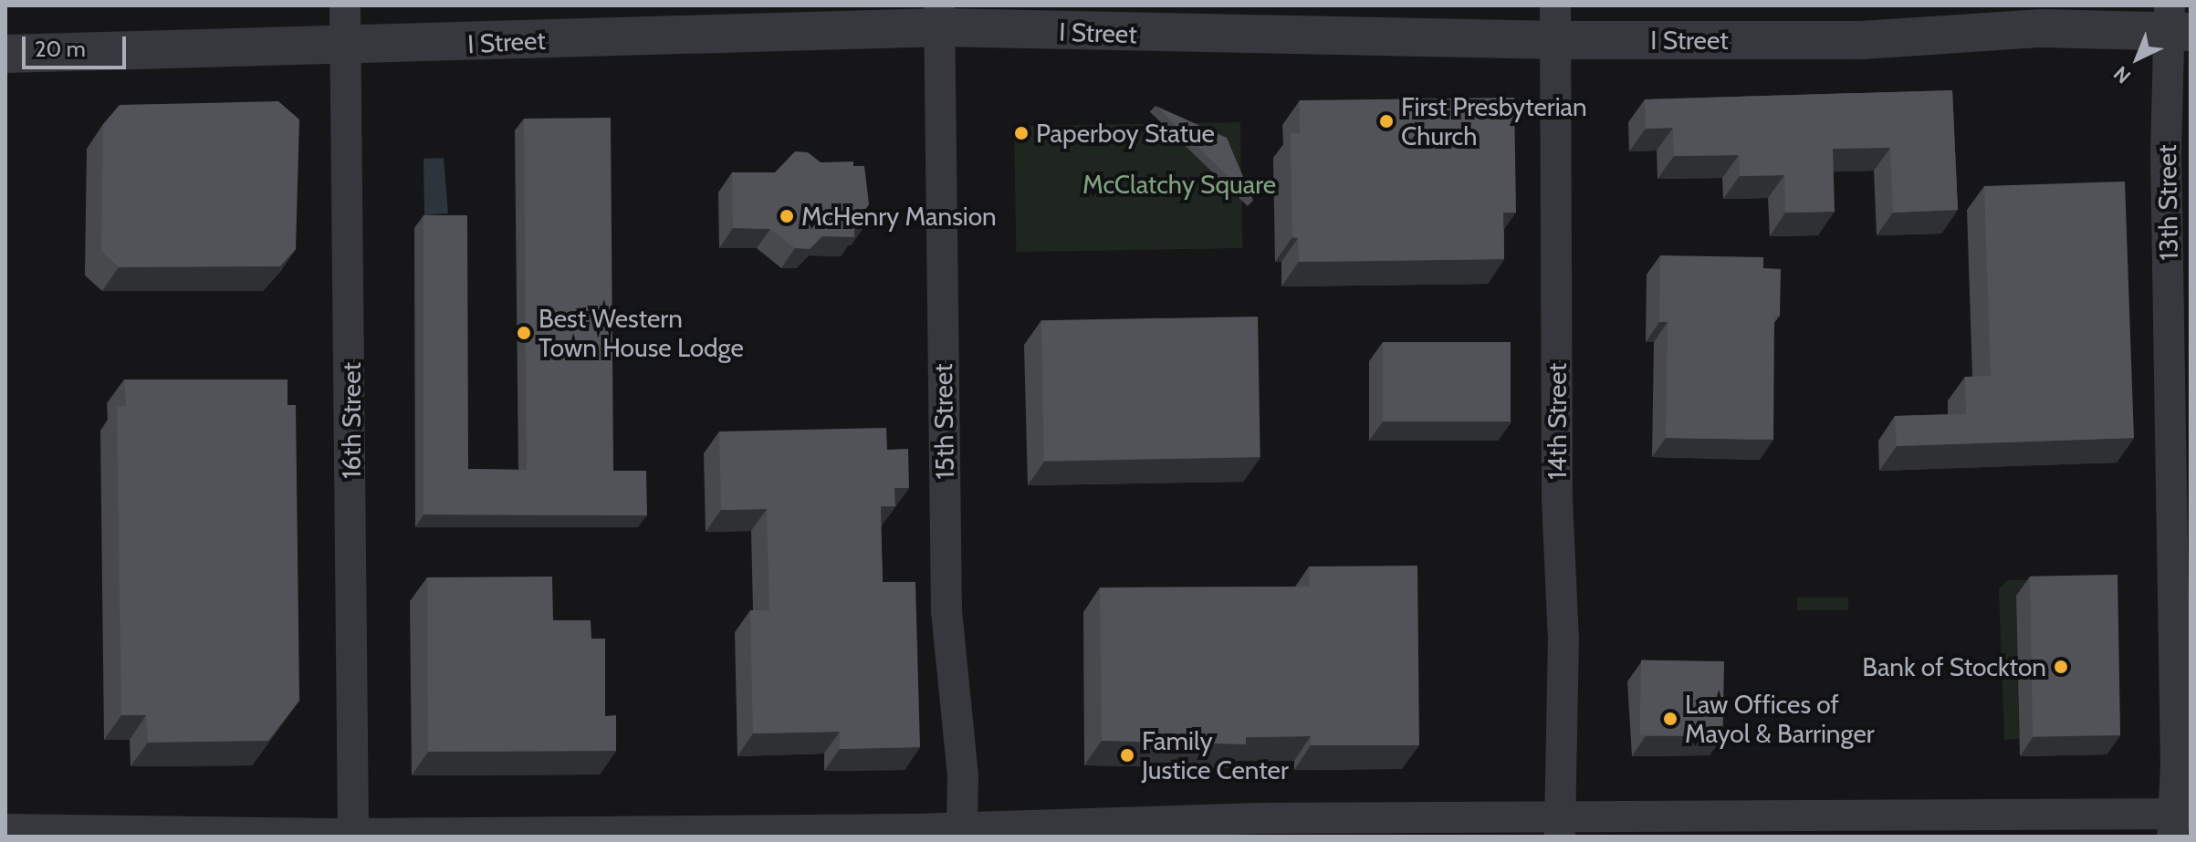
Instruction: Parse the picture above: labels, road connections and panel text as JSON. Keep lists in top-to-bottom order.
{
  "streets": {
    "street": [
      "I Street",
      "13th Street",
      "16th Street",
      "15th Street",
      "14th Street"
    ]
  },
  "crossings": [
    ["I Street", "13th Street"],
    ["I Street", "16th Street"],
    ["I Street", "15th Street"],
    ["I Street", "14th Street"]
  ],
  "parks": ["McClatchy Square"],
  "places": [
    "First Presbyterian Church",
    "Paperboy Statue",
    "McHenry Mansion",
    "Best Western Town House Lodge",
    "Bank of Stockton",
    "Law Offices of Mayol & Barringer",
    "Family Justice Center"
  ],
  "scale_bar": "20 m",
  "north": "bottom left"
}
